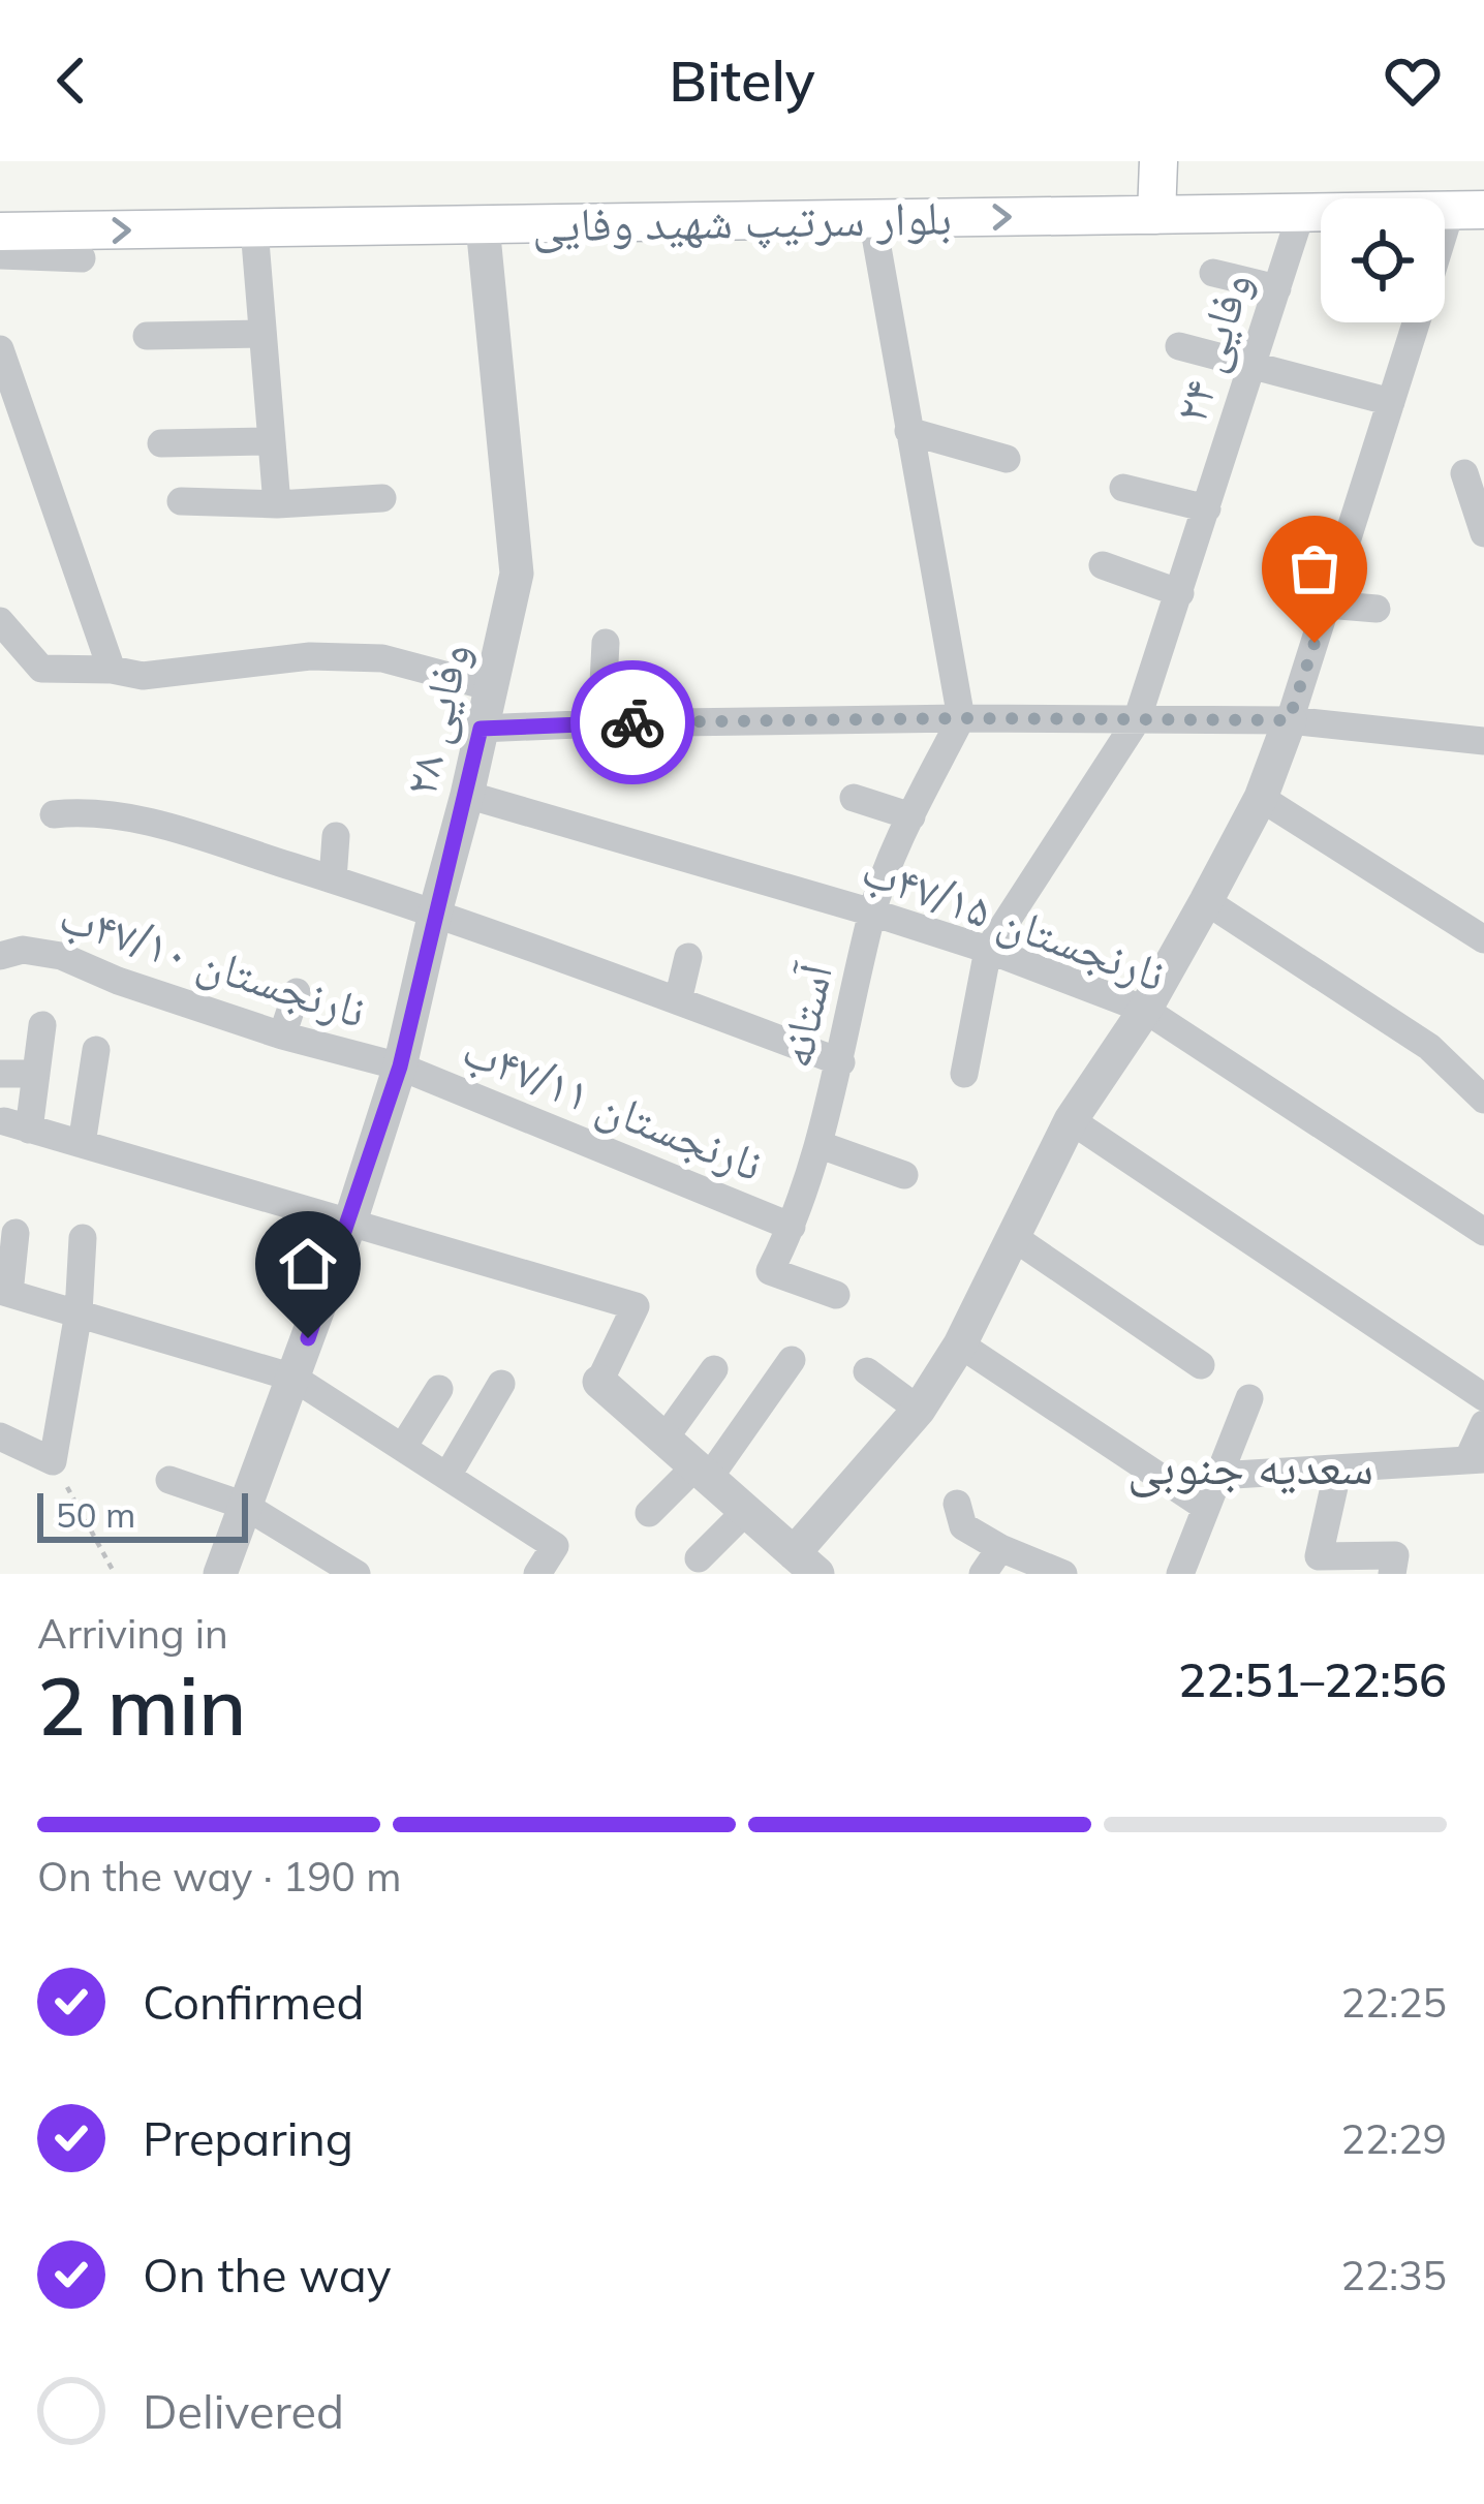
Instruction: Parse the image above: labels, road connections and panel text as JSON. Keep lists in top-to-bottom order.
{
  "streets": {
    "main road": ["بلوار سرتیپ شهید وفایی"],
    "street": [
      "وفایی ۲۴",
      "وفایی ۲۸",
      "نارنجستان ۴۷/۱۵ب",
      "نارنجستان ۴۷/۱۰ب",
      "آستانه",
      "نارنجستان ۴۷/۱۱ب"
    ]
  },
  "crossings": [
    ["بلوار سرتیپ شهید وفایی", "وفایی ۲۴"],
    ["بلوار سرتیپ شهید وفایی", "وفایی ۲۸"],
    ["وفایی ۲۴", "نارنجستان ۴۷/۱۵ب"],
    ["وفایی ۲۸", "نارنجستان ۴۷/۱۵ب"],
    ["وفایی ۲۸", "نارنجستان ۴۷/۱۰ب"],
    ["وفایی ۲۸", "نارنجستان ۴۷/۱۱ب"],
    ["نارنجستان ۴۷/۱۵ب", "آستانه"],
    ["نارنجستان ۴۷/۱۰ب", "نارنجستان ۴۷/۱۱ب"],
    ["آستانه", "نارنجستان ۴۷/۱۱ب"]
  ],
  "one_way": ["بلوار سرتیپ شهید وفایی"],
  "districts": ["سعدیه جنوبی"],
  "scale_bar": "50 m",
  "page": {
    "header": "Bitely",
    "scale": "50 m",
    "heading": ["2 min", "Arriving in", "22:51–22:56"],
    "bar": "On the way · 190 m",
    "list": [
      ["Confirmed", "22:25"],
      ["Preparing", "22:29"],
      ["On the way", "22:35"],
      "Delivered"
    ]
  }
}
